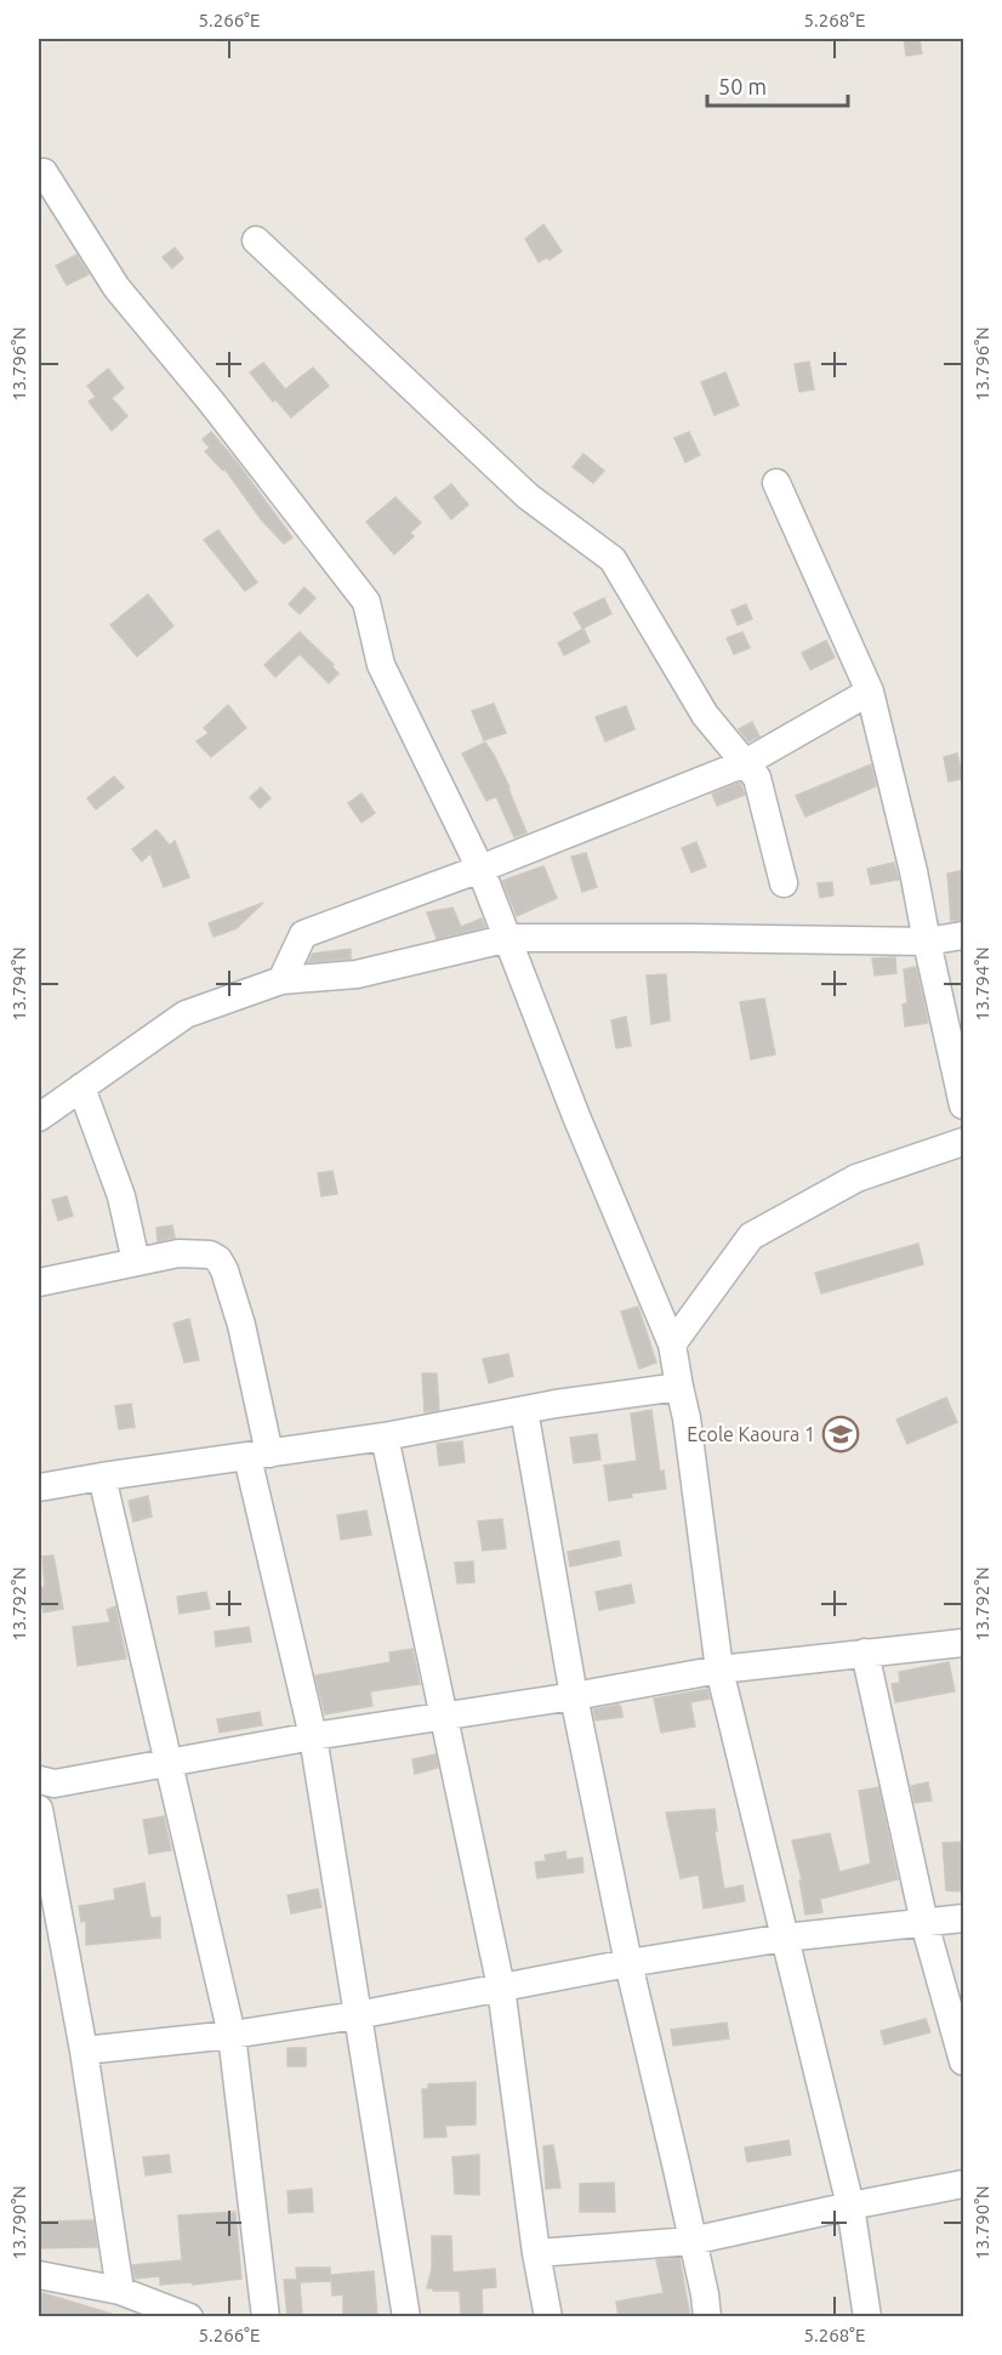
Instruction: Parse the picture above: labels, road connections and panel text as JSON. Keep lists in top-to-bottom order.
{
  "places": {
    "school or university": ["Ecole Kaoura 1"]
  },
  "scale_bar": "50 m",
  "coordinates": [
    "5.266°E",
    "5.268°E",
    "13.796°N",
    "13.794°N",
    "13.792°N",
    "13.790°N"
  ]
}
